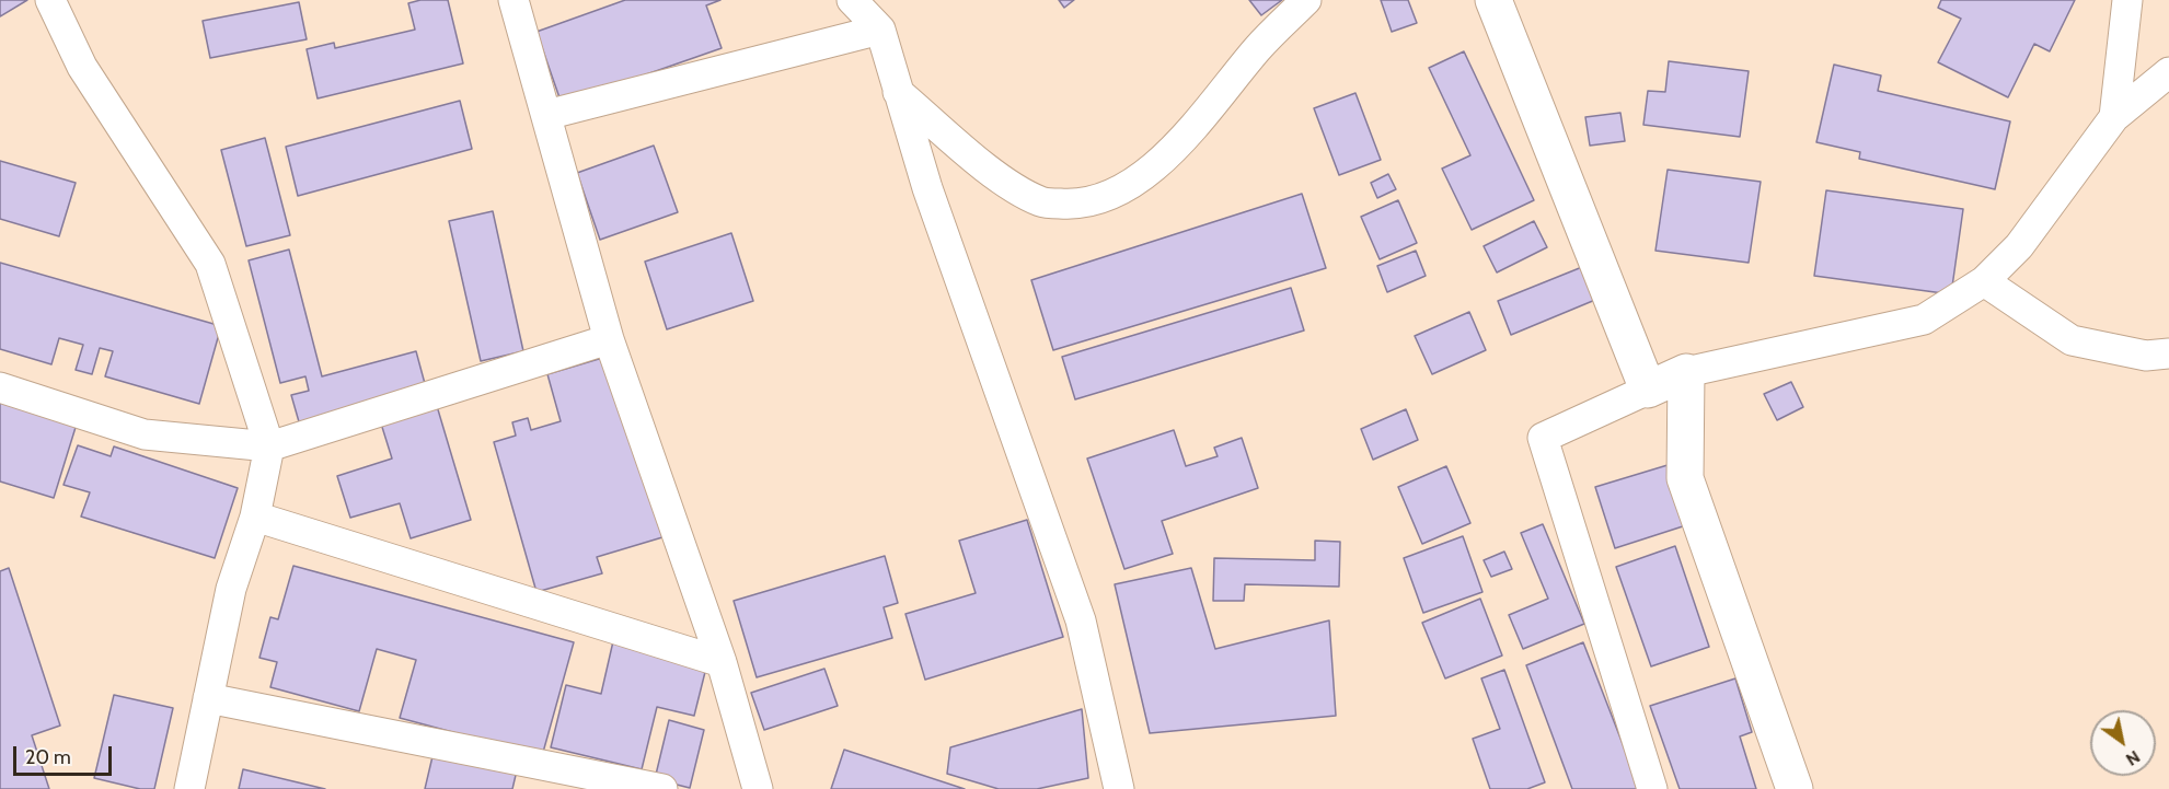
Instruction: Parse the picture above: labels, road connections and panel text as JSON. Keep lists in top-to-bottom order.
{
  "scale_bar": "20 m",
  "north": "bottom right"
}
